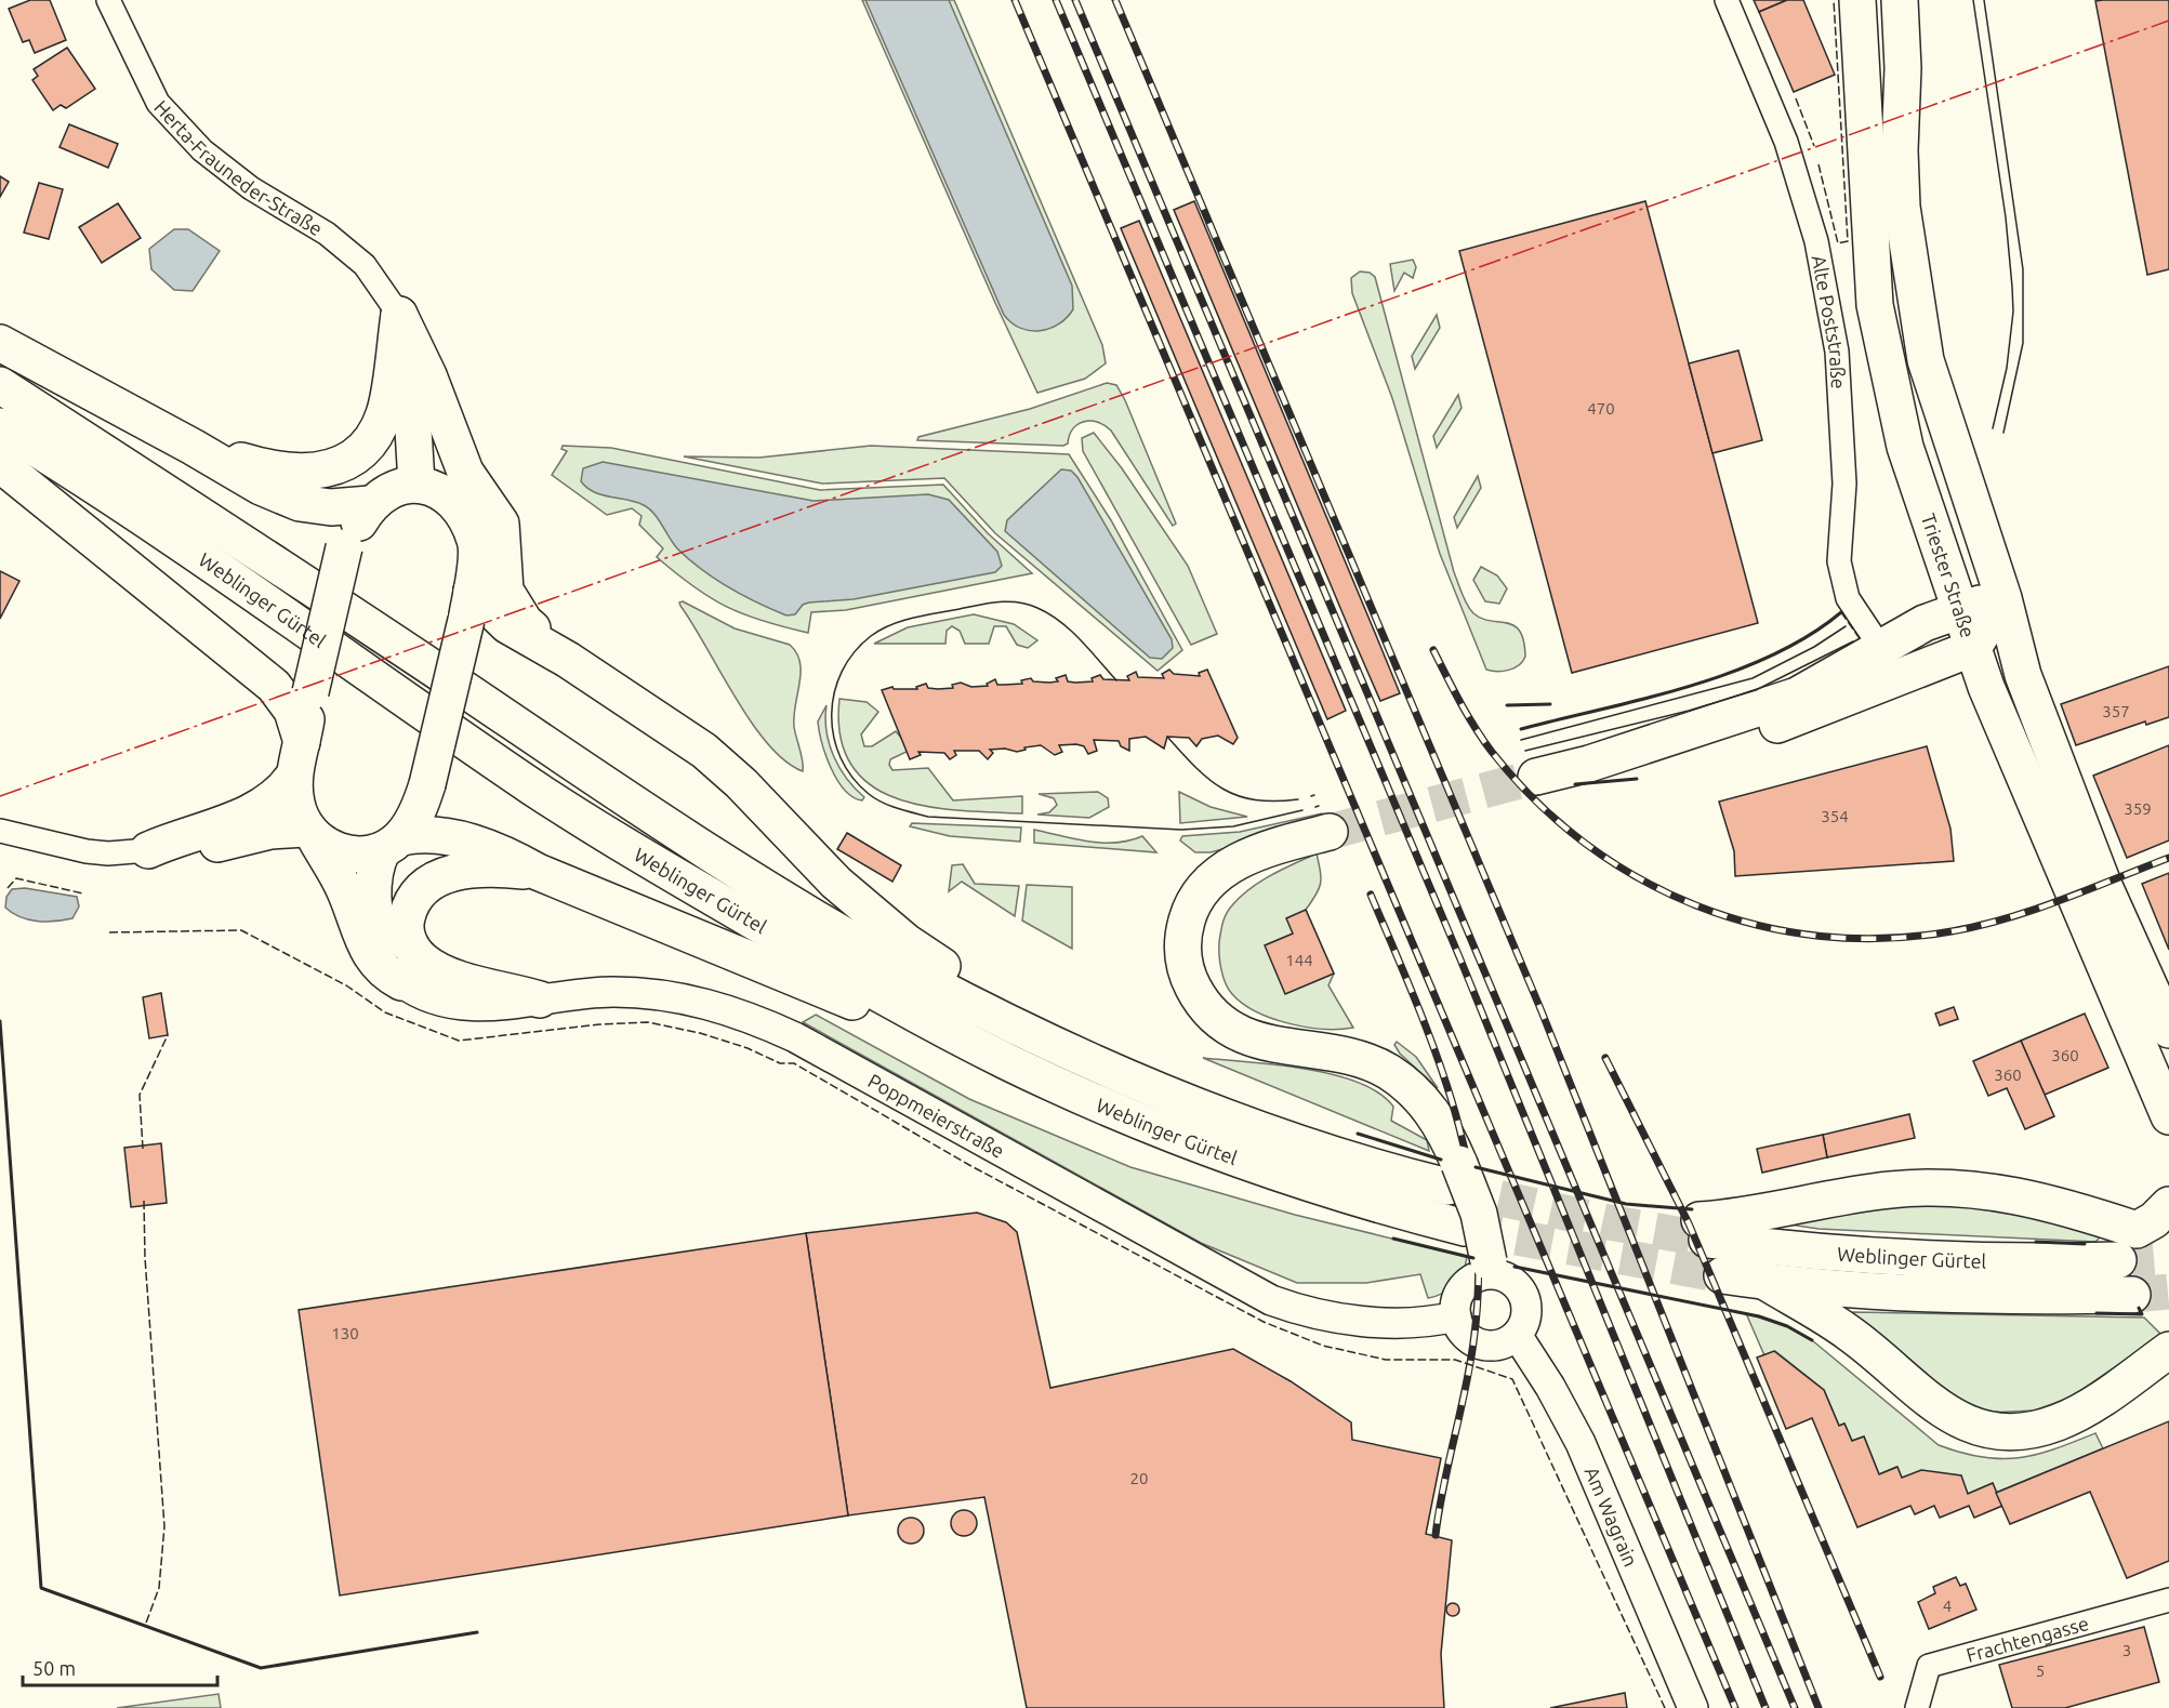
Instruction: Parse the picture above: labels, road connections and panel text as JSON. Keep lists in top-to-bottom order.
{
  "streets": {
    "main road": ["Triester Straße", "Weblinger Gürtel"],
    "street": [
      "Herta-Frauneder-Straße",
      "Alte Poststraße",
      "Poppmeierstraße",
      "Am Wagrain",
      "Frachtengasse"
    ]
  },
  "crossings": [
    ["Poppmeierstraße", "Am Wagrain"]
  ],
  "house_numbers": [
    "470",
    "357",
    "359",
    "354",
    "144",
    "360",
    "360",
    "130",
    "20",
    "4",
    "3",
    "5"
  ],
  "scale_bar": "50 m"
}
